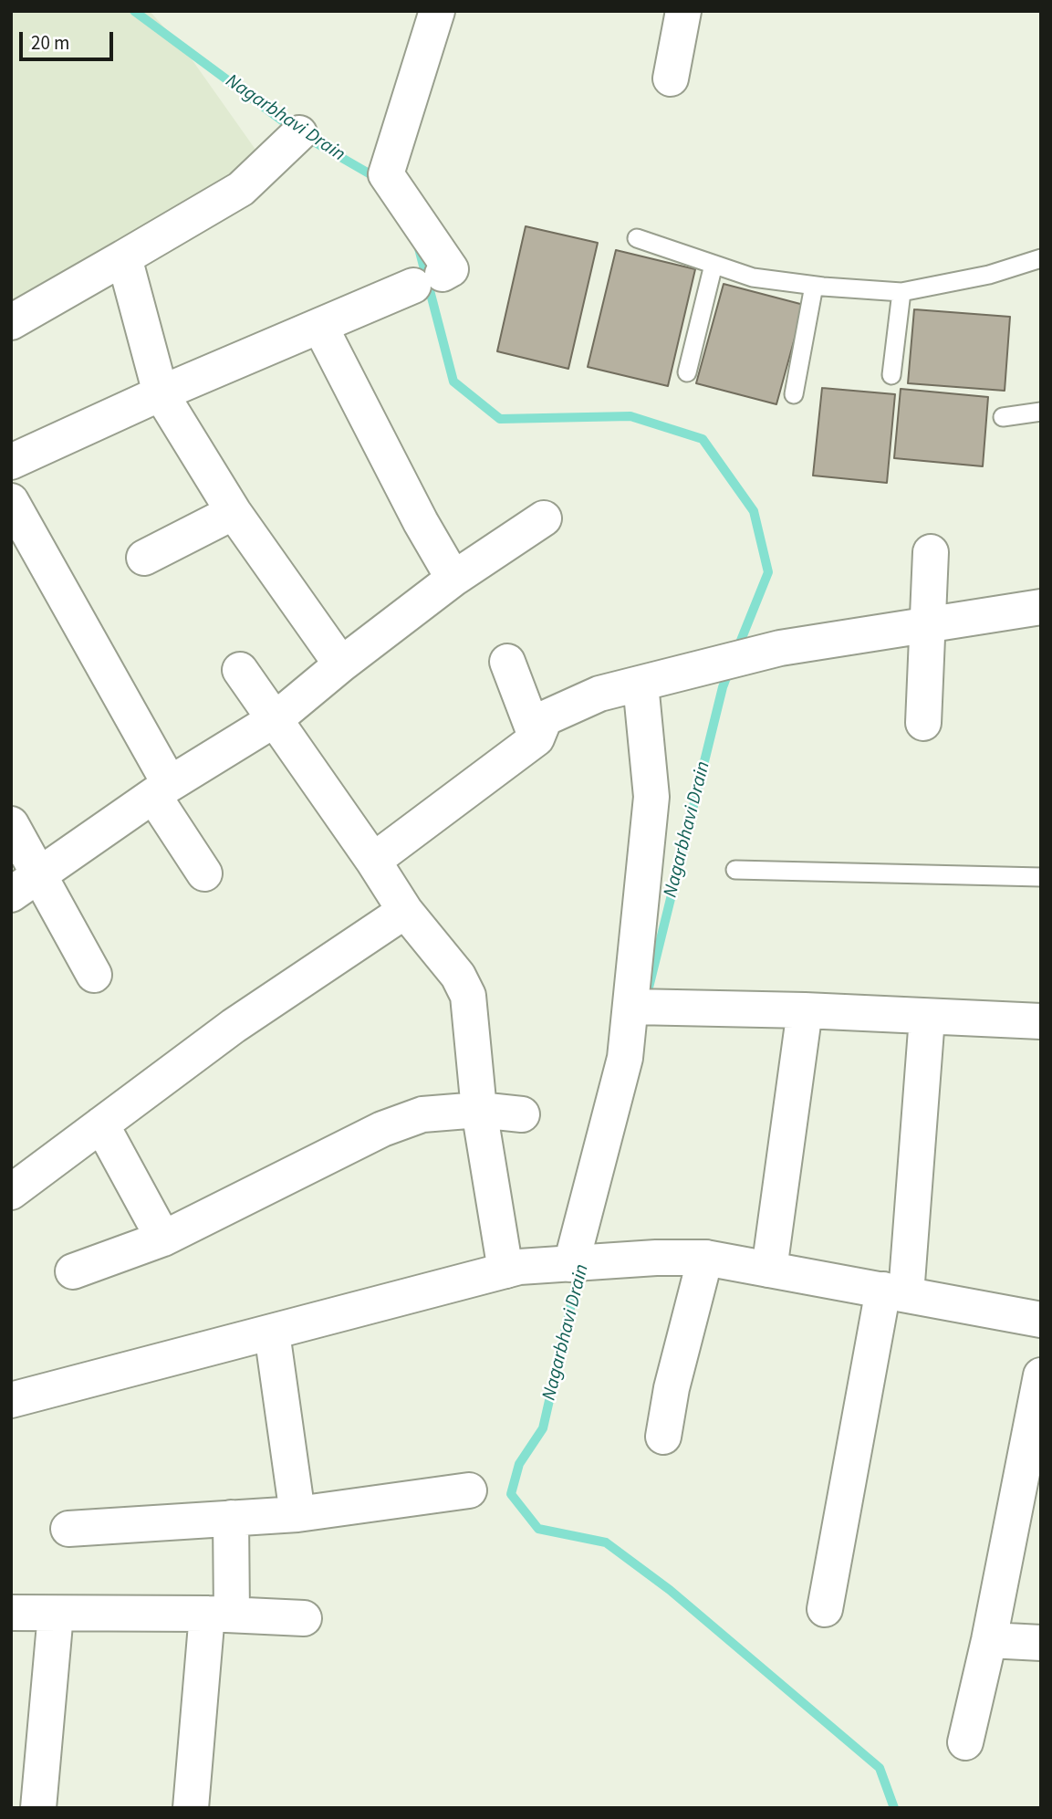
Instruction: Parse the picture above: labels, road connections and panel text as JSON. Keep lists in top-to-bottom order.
{
  "water": ["Nagarbhavi Drain"],
  "scale_bar": "20 m"
}
